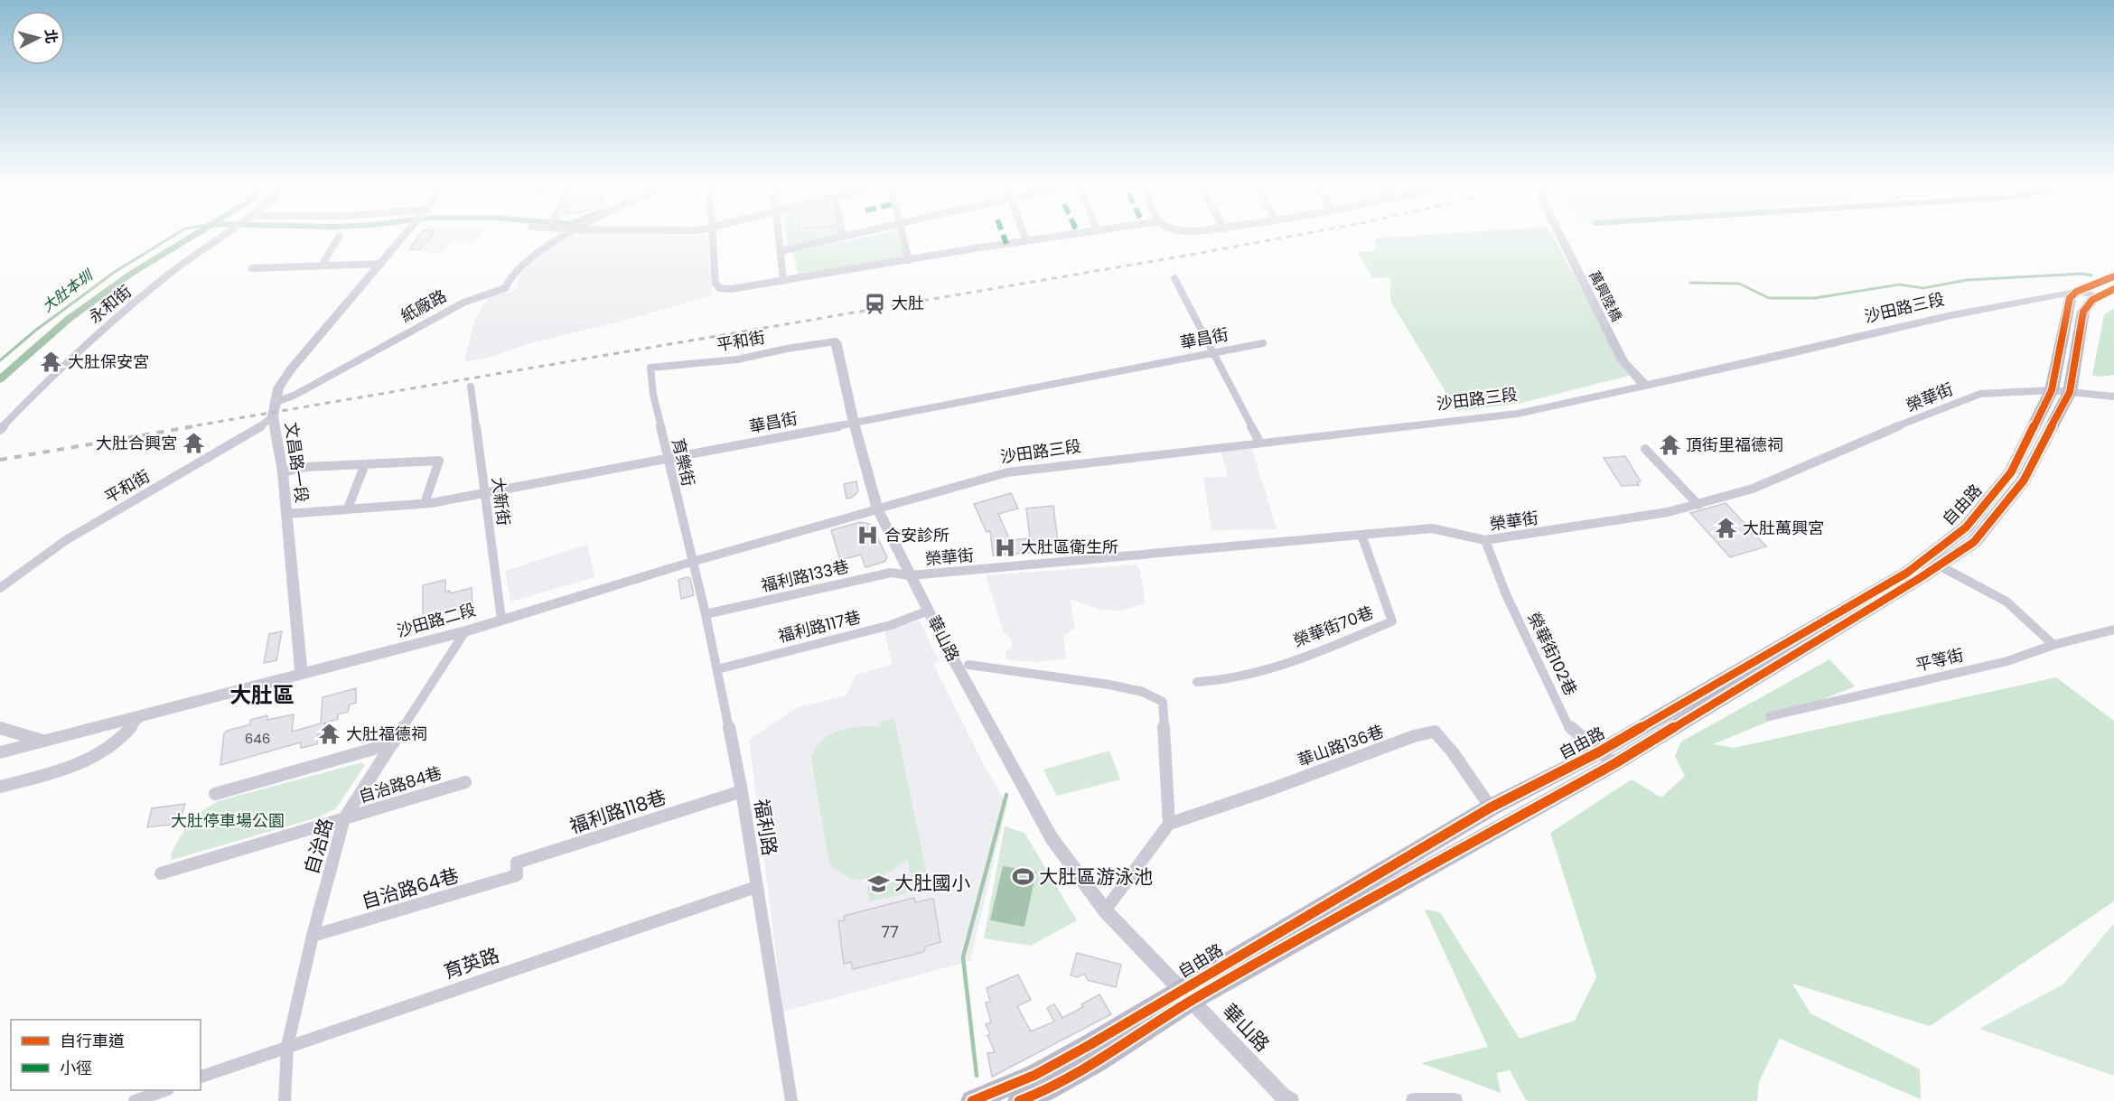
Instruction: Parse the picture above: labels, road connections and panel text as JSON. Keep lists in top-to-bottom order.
{
  "streets": {
    "main road": ["沙田路三段", "自由路"],
    "street": [
      "萬興陸橋",
      "永和街",
      "紙廠路",
      "華昌街",
      "平和街",
      "榮華街",
      "文昌路一段",
      "育樂街",
      "大新街",
      "福利路133巷",
      "沙田路二段",
      "福利路117巷",
      "榮華街70巷",
      "華山路",
      "榮華街102巷",
      "平等街",
      "華山路136巷",
      "自治路84巷",
      "福利路118巷",
      "福利路",
      "自治路",
      "自治路64巷",
      "育英路"
    ]
  },
  "crossings": [
    ["紙廠路", "文昌路一段"],
    ["沙田路三段", "自由路"],
    ["沙田路三段", "沙田路二段"],
    ["沙田路三段", "華山路"],
    ["華昌街", "文昌路一段"],
    ["華昌街", "育樂街"],
    ["華昌街", "大新街"],
    ["華昌街", "華山路"],
    ["平和街", "文昌路一段"],
    ["平和街", "育樂街"],
    ["平和街", "華山路"],
    ["榮華街", "自由路"],
    ["榮華街", "福利路133巷"],
    ["榮華街", "榮華街70巷"],
    ["榮華街", "華山路"],
    ["榮華街", "榮華街102巷"],
    ["文昌路一段", "沙田路二段"],
    ["育樂街", "沙田路二段"],
    ["育樂街", "福利路"],
    ["大新街", "沙田路二段"],
    ["自由路", "華山路"],
    ["自由路", "榮華街102巷"],
    ["自由路", "華山路136巷"],
    ["福利路133巷", "華山路"],
    ["福利路133巷", "福利路"],
    ["沙田路二段", "華山路"],
    ["沙田路二段", "福利路"],
    ["沙田路二段", "自治路"],
    ["福利路117巷", "華山路"],
    ["福利路117巷", "福利路"],
    ["華山路", "華山路136巷"],
    ["自治路84巷", "自治路"],
    ["福利路118巷", "福利路"],
    ["福利路118巷", "自治路64巷"],
    ["福利路", "育英路"],
    ["自治路", "自治路64巷"],
    ["自治路", "育英路"]
  ],
  "districts": ["大肚區"],
  "water": ["大肚本圳"],
  "parks": ["大肚停車場公園"],
  "places": {
    "station": ["大肚"],
    "temple": [
      "大肚保安宮",
      "大肚合興宮",
      "頂街里福德祠",
      "大肚萬興宮",
      "大肚福德祠"
    ],
    "hospital": ["合安診所", "大肚區衛生所"],
    "sports": ["大肚區游泳池"],
    "school or university": ["大肚國小"]
  },
  "house_numbers": ["646", "77"],
  "legend": ["自行車道", "小徑"],
  "north": "right"
}
